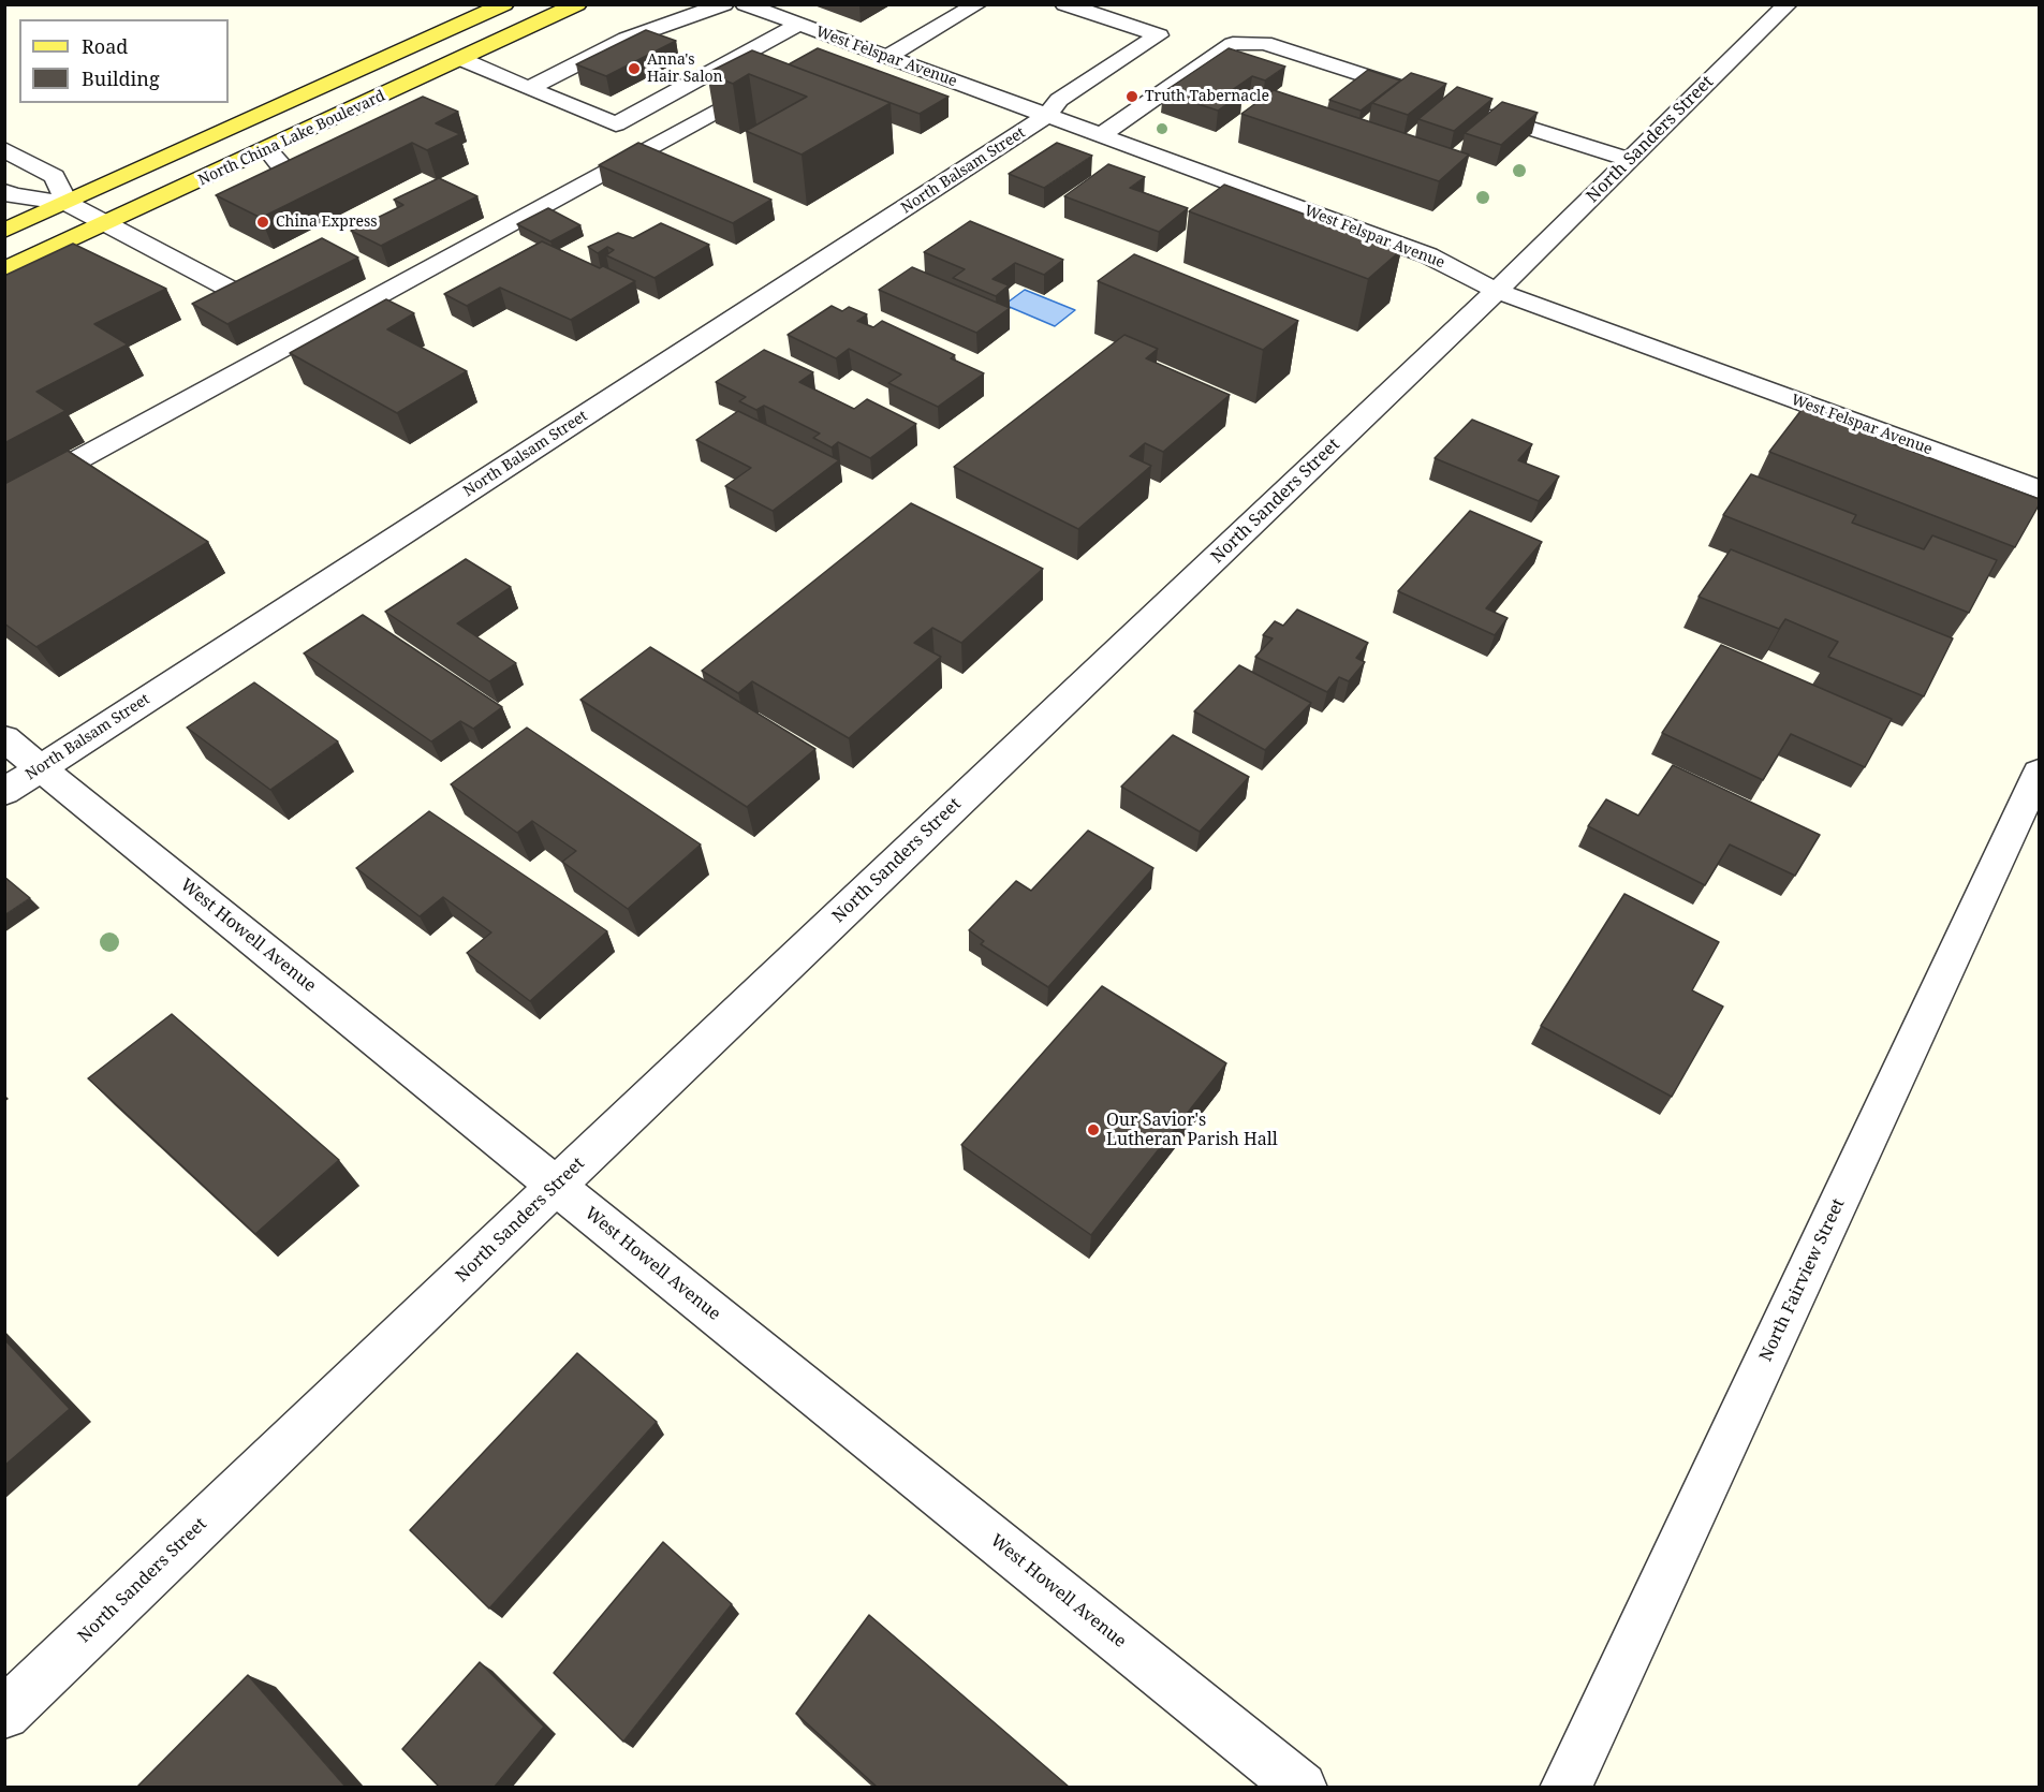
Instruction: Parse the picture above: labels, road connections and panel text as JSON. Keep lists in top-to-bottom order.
{
  "streets": {
    "main road": ["North China Lake Boulevard"],
    "street": [
      "West Felspar Avenue",
      "North Sanders Street",
      "North Balsam Street",
      "West Howell Avenue",
      "North Fairview Street"
    ]
  },
  "crossings": [
    ["West Felspar Avenue", "North Sanders Street"],
    ["West Felspar Avenue", "North Balsam Street"],
    ["North Sanders Street", "West Howell Avenue"],
    ["North Balsam Street", "West Howell Avenue"]
  ],
  "places": [
    "Anna's Hair Salon",
    "Truth Tabernacle",
    "China Express",
    "Our Savior's Lutheran Parish Hall"
  ],
  "legend": ["Road", "Building"]
}
